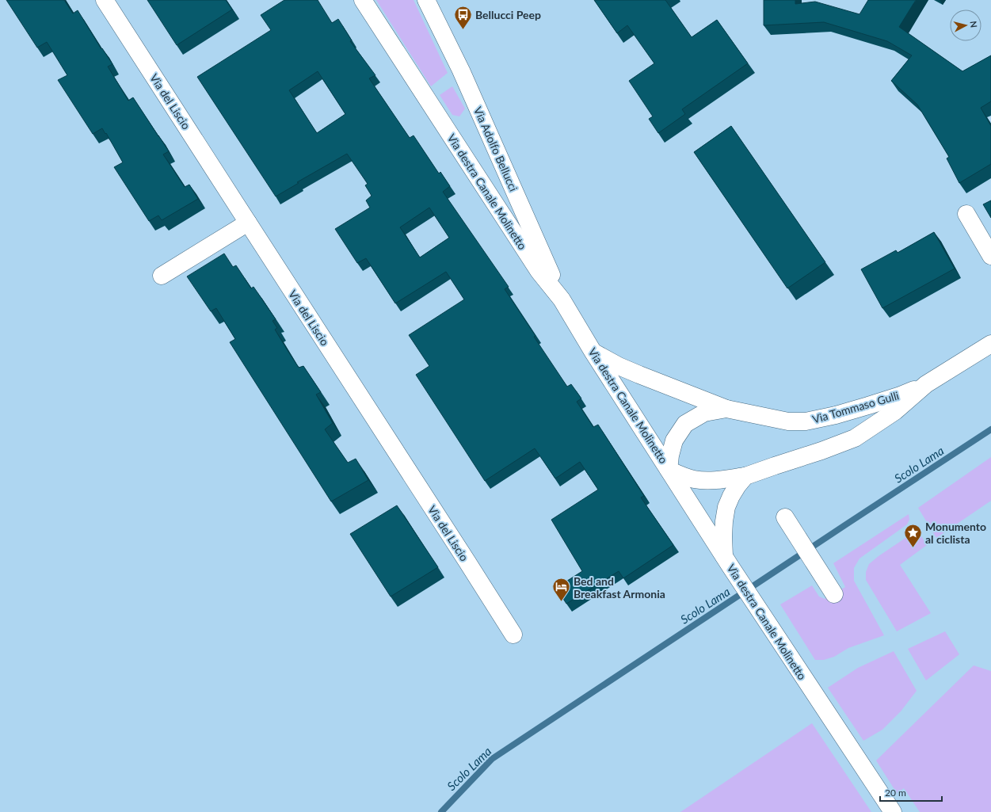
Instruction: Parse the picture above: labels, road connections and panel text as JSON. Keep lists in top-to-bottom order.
{
  "streets": {
    "street": [
      "Via del Liscio",
      "Via Adolfo Bellucci",
      "Via destra Canale Molinetto",
      "Via Tommaso Gulli"
    ]
  },
  "crossings": [
    ["Via Adolfo Bellucci", "Via destra Canale Molinetto"],
    ["Via destra Canale Molinetto", "Via Tommaso Gulli"]
  ],
  "water": ["Scolo Lama"],
  "places": {
    "bus stop": ["Bellucci Peep"],
    "place": ["Monumento al ciclista"],
    "hotel": ["Bed and Breakfast Armonia"]
  },
  "scale_bar": "20 m",
  "north": "right"
}
